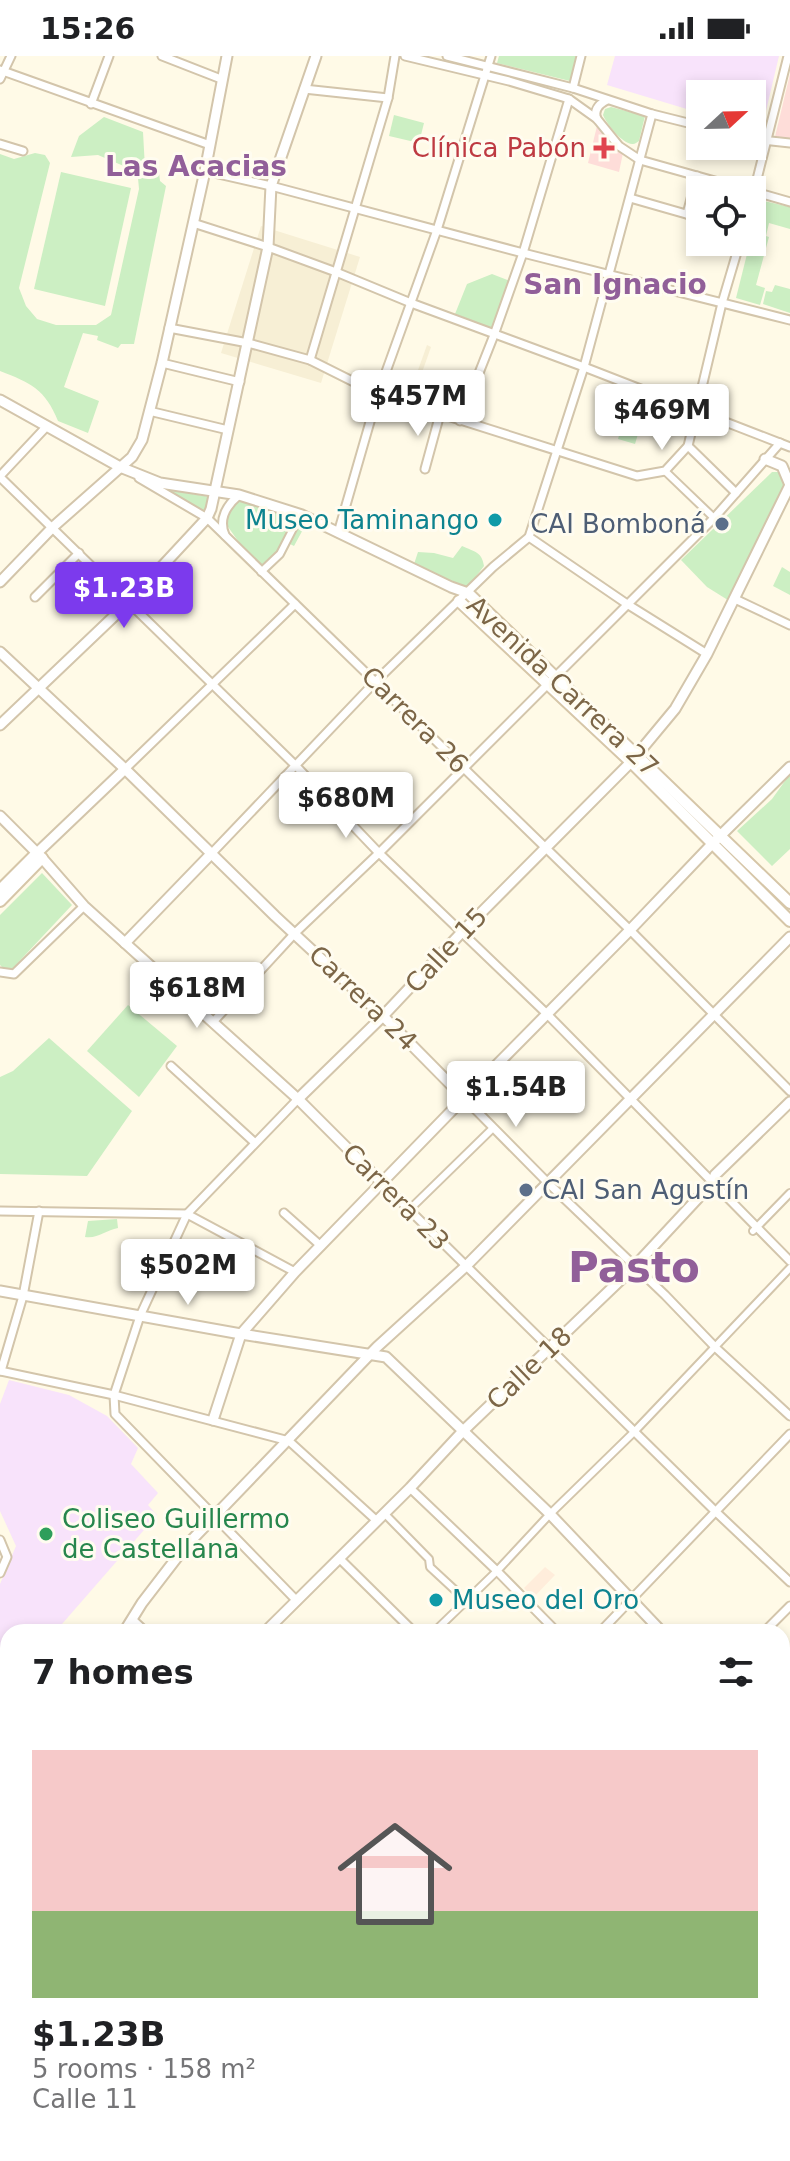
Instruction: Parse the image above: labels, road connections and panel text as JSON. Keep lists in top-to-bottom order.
{
  "streets": {
    "main road": ["Avenida Carrera 27"],
    "street": [
      "Carrera 26",
      "Calle 15",
      "Carrera 24",
      "Carrera 23",
      "Calle 18"
    ]
  },
  "crossings": [
    ["Avenida Carrera 27", "Carrera 26"],
    ["Avenida Carrera 27", "Calle 15"],
    ["Carrera 26", "Calle 15"],
    ["Calle 15", "Carrera 24"],
    ["Calle 15", "Carrera 23"],
    ["Carrera 24", "Calle 18"],
    ["Carrera 23", "Calle 18"]
  ],
  "districts": ["Las Acacias", "San Ignacio", "Pasto"],
  "places": {
    "health": ["Clínica Pabón"],
    "other": [
      "Museo Taminango",
      "CAI Bomboná",
      "CAI San Agustín",
      "Coliseo Guillermo de Castellana",
      "Museo del Oro"
    ]
  },
  "north": "right",
  "page": {
    "status": "15:26",
    "price": [
      "$457M",
      "$469M",
      "$1.23B",
      "$680M",
      "$618M",
      "$1.54B",
      "$502M"
    ],
    "heading": "7 homes",
    "list": [
      {
        "name": "$1.23B",
        "note": "5 rooms · 158 m² · Calle 11"
      }
    ]
  }
}
